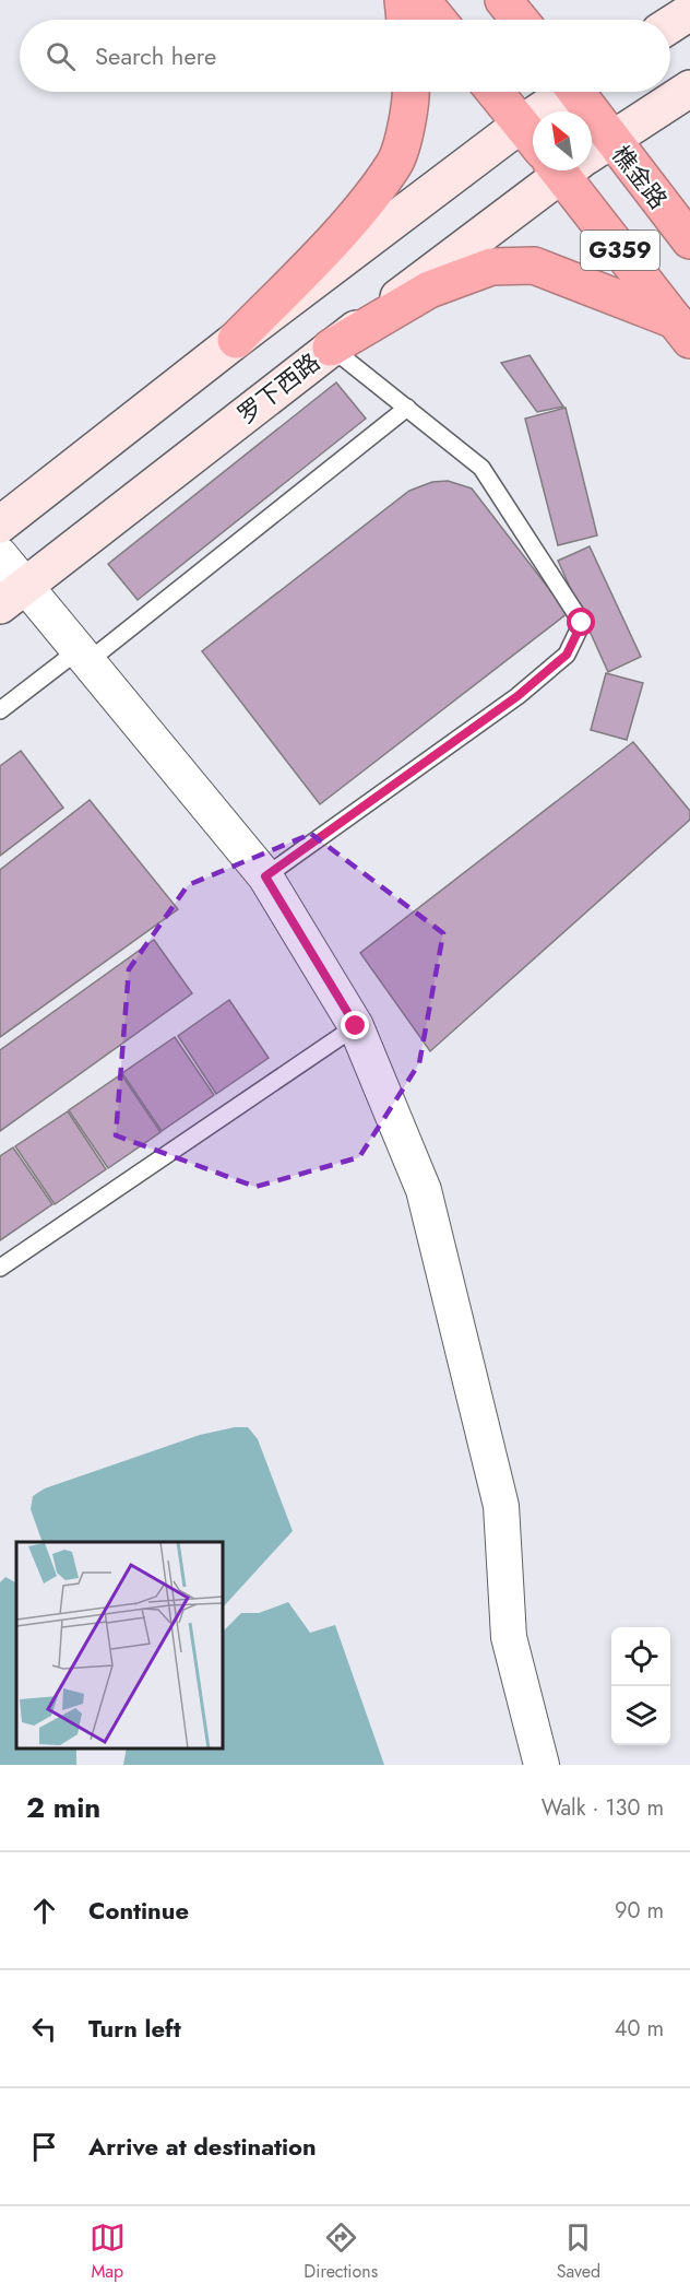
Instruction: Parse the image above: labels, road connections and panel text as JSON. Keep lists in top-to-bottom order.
{
  "streets": {
    "highway": ["樵金路", "G359"],
    "main road": ["罗下西路"]
  },
  "north": "top left",
  "page": {
    "search": "Search here",
    "heading": ["2 min", "Walk · 130 m"],
    "list": [
      ["Continue", "90 m"],
      ["Turn left", "40 m"],
      "Arrive at destination"
    ],
    "nav": ["Map", "Directions", "Saved"]
  }
}
